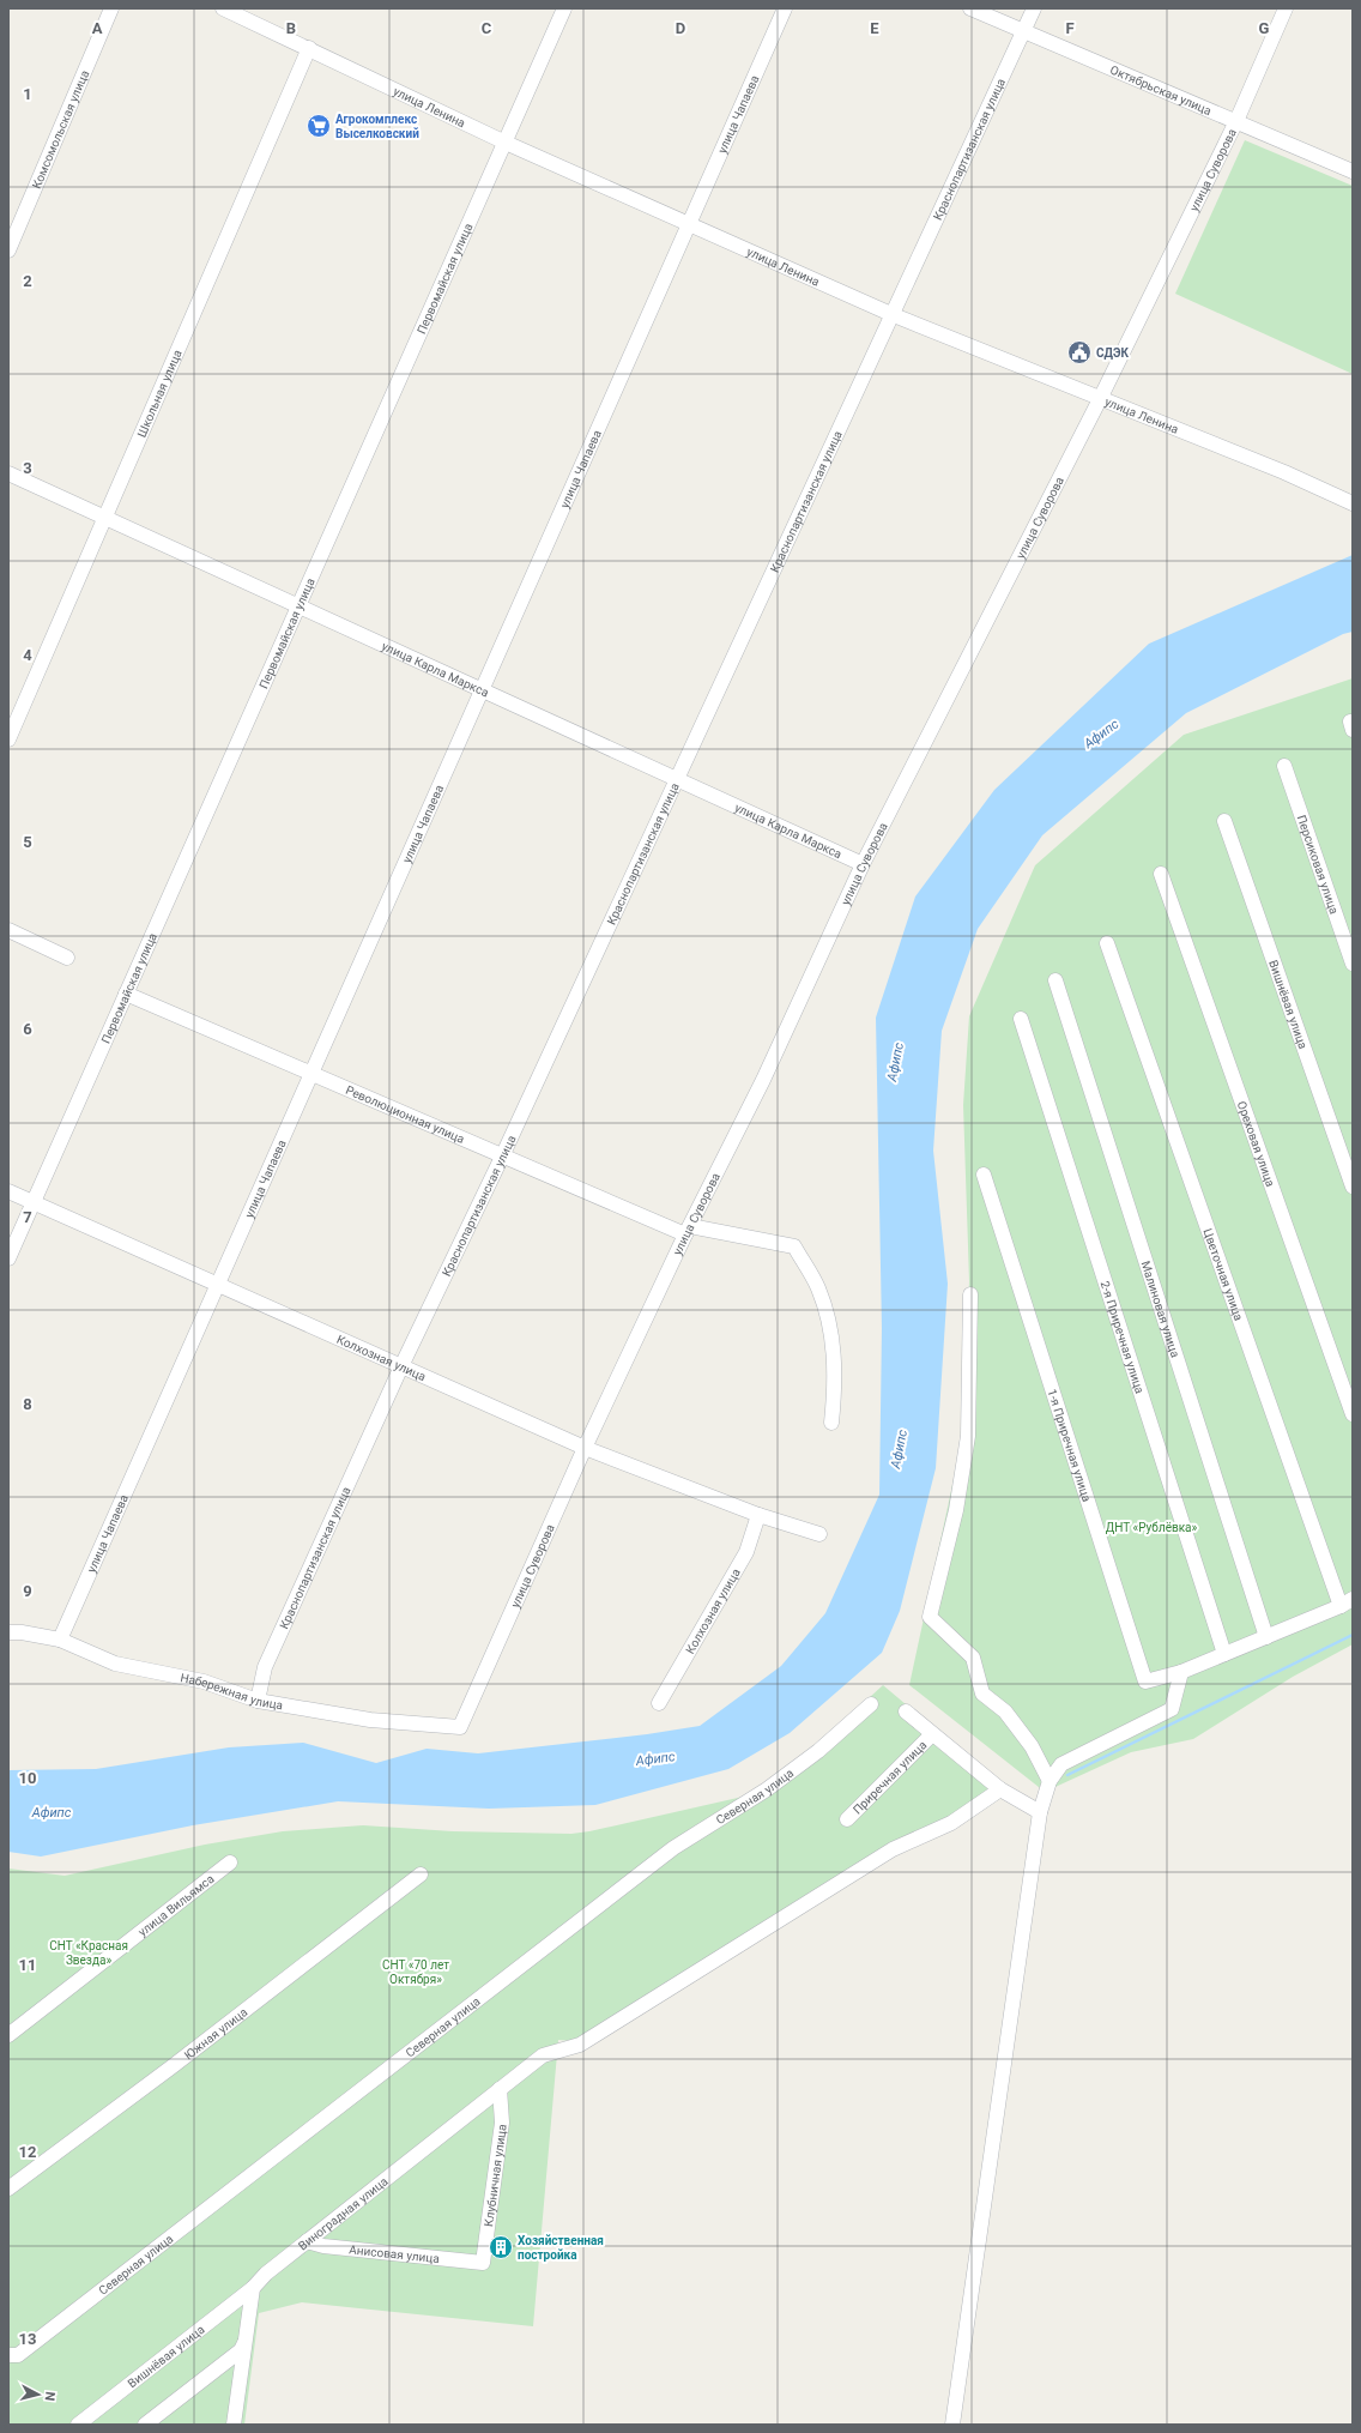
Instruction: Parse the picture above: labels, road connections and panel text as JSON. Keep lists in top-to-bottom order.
{
  "streets": {
    "street": [
      "Октябрьская улица",
      "улица Ленина",
      "улица Чапаева",
      "Комсомольская улица",
      "Краснопартизанская улица",
      "улица Суворова",
      "Первомайская улица",
      "Школьная улица",
      "улица Карла Маркса",
      "Персиковая улица",
      "Вишнёвая улица",
      "Революционная улица",
      "Ореховая улица",
      "Цветочная улица",
      "Малиновая улица",
      "2-я Приречная улица",
      "Колхозная улица",
      "1-я Приречная улица",
      "Набережная улица",
      "Приречная улица",
      "Северная улица",
      "улица Вильямса",
      "Южная улица",
      "Клубничная улица",
      "Виноградная улица",
      "Анисовая улица"
    ]
  },
  "crossings": [
    ["Октябрьская улица", "Краснопартизанская улица"],
    ["Октябрьская улица", "улица Суворова"],
    ["улица Ленина", "улица Чапаева"],
    ["улица Ленина", "Краснопартизанская улица"],
    ["улица Ленина", "улица Суворова"],
    ["улица Ленина", "Первомайская улица"],
    ["улица Ленина", "Школьная улица"],
    ["улица Чапаева", "улица Карла Маркса"],
    ["улица Чапаева", "Революционная улица"],
    ["улица Чапаева", "Колхозная улица"],
    ["улица Чапаева", "Набережная улица"],
    ["Краснопартизанская улица", "улица Карла Маркса"],
    ["Краснопартизанская улица", "Революционная улица"],
    ["Краснопартизанская улица", "Колхозная улица"],
    ["Краснопартизанская улица", "Набережная улица"],
    ["улица Суворова", "улица Карла Маркса"],
    ["улица Суворова", "Революционная улица"],
    ["улица Суворова", "Колхозная улица"],
    ["улица Суворова", "Набережная улица"],
    ["Первомайская улица", "улица Карла Маркса"],
    ["Первомайская улица", "Революционная улица"],
    ["Первомайская улица", "Колхозная улица"],
    ["Школьная улица", "улица Карла Маркса"],
    ["Вишнёвая улица", "Виноградная улица"],
    ["Клубничная улица", "Виноградная улица"],
    ["Клубничная улица", "Анисовая улица"],
    ["Виноградная улица", "Анисовая улица"]
  ],
  "water": ["Афипс"],
  "parks": ["ДНТ «Рублёвка»", "СНТ «Красная Звезда»", "СНТ «70 лет Октября»"],
  "places": {
    "supermarket": ["Агрокомплекс Выселковский"],
    "public building": ["СДЭК"],
    "building": ["Хозяйственная постройка"]
  },
  "north": "right",
  "grid": {
    "columns": [
      "A",
      "B",
      "C",
      "D",
      "E",
      "F",
      "G"
    ],
    "rows": [
      "1",
      "2",
      "3",
      "4",
      "5",
      "6",
      "7",
      "8",
      "9",
      "10",
      "11",
      "12",
      "13"
    ]
  }
}
